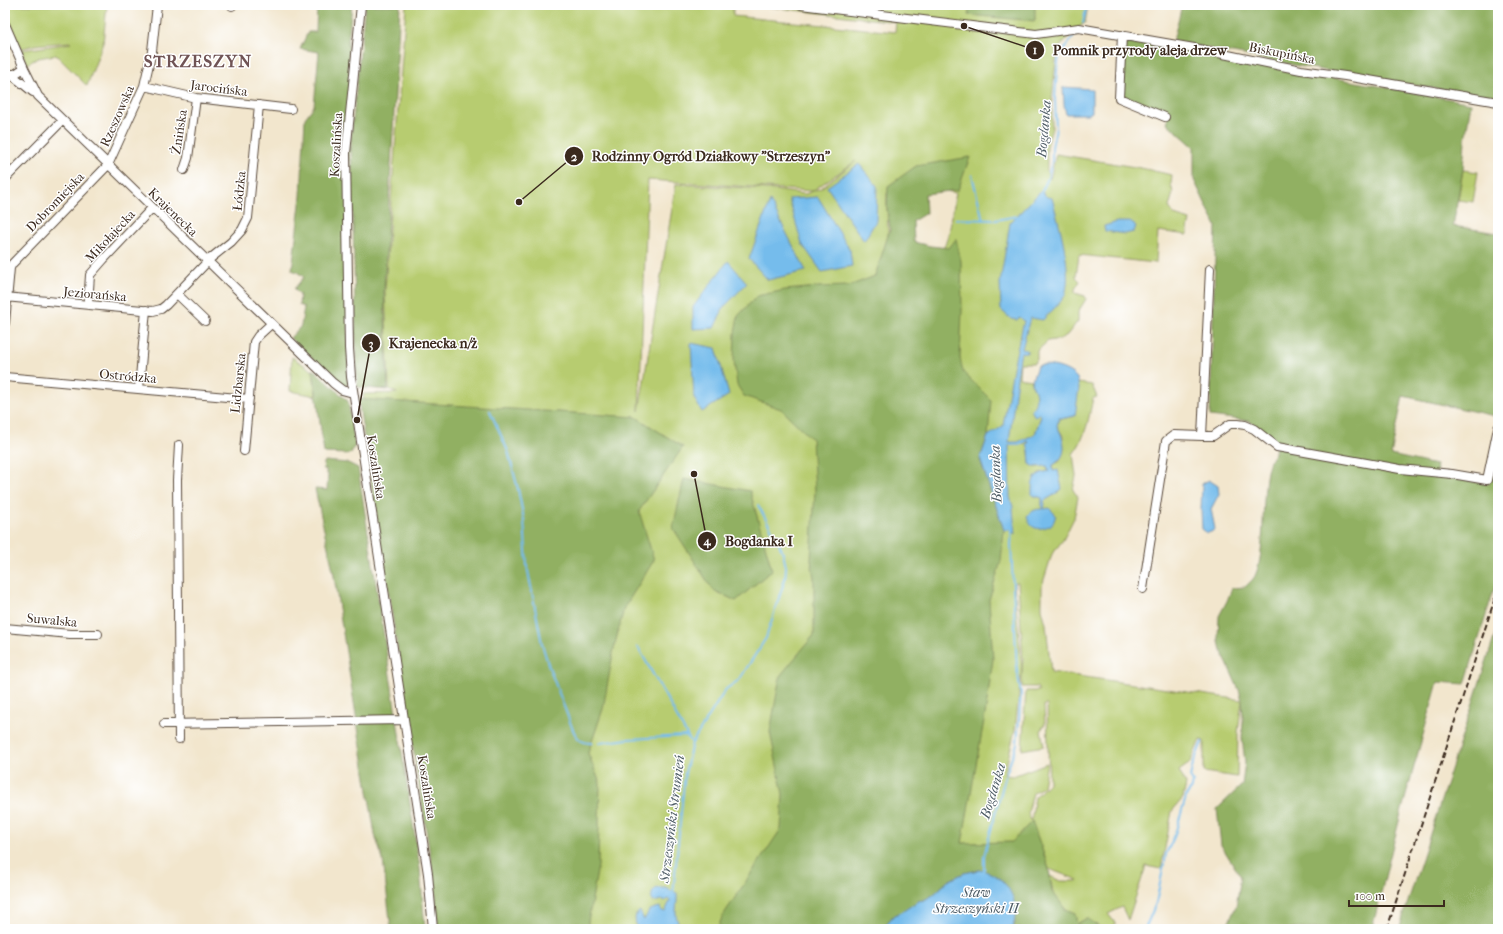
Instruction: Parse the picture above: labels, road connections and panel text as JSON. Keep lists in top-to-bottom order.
{
  "streets": {
    "street": [
      "Biskupińska",
      "Jarocińska",
      "Rzeszowska",
      "Żnińska",
      "Koszalińska",
      "Łódzka",
      "Dobromiejska",
      "Krajenecka",
      "Mikołajecka",
      "Jeziorańska",
      "Ostródzka",
      "Lidzbarska",
      "Suwalska"
    ]
  },
  "crossings": [
    ["Jarocińska", "Rzeszowska"],
    ["Jarocińska", "Żnińska"],
    ["Jarocińska", "Łódzka"],
    ["Rzeszowska", "Dobromiejska"],
    ["Rzeszowska", "Krajenecka"],
    ["Koszalińska", "Krajenecka"],
    ["Łódzka", "Krajenecka"],
    ["Łódzka", "Jeziorańska"],
    ["Dobromiejska", "Krajenecka"],
    ["Dobromiejska", "Jeziorańska"],
    ["Krajenecka", "Mikołajecka"],
    ["Krajenecka", "Jeziorańska"],
    ["Krajenecka", "Lidzbarska"],
    ["Mikołajecka", "Jeziorańska"],
    ["Ostródzka", "Lidzbarska"]
  ],
  "districts": ["STRZESZYN"],
  "water": ["Bogdanka", "Strzeszyński Strumień", "Staw Strzeszyński II"],
  "places": [
    "Pomnik przyrody aleja drzew",
    "Rodzinny Ogród Działkowy \"Strzeszyn\"",
    "Krajenecka n/ż",
    "Bogdanka I"
  ],
  "scale_bar": "100 m"
}
